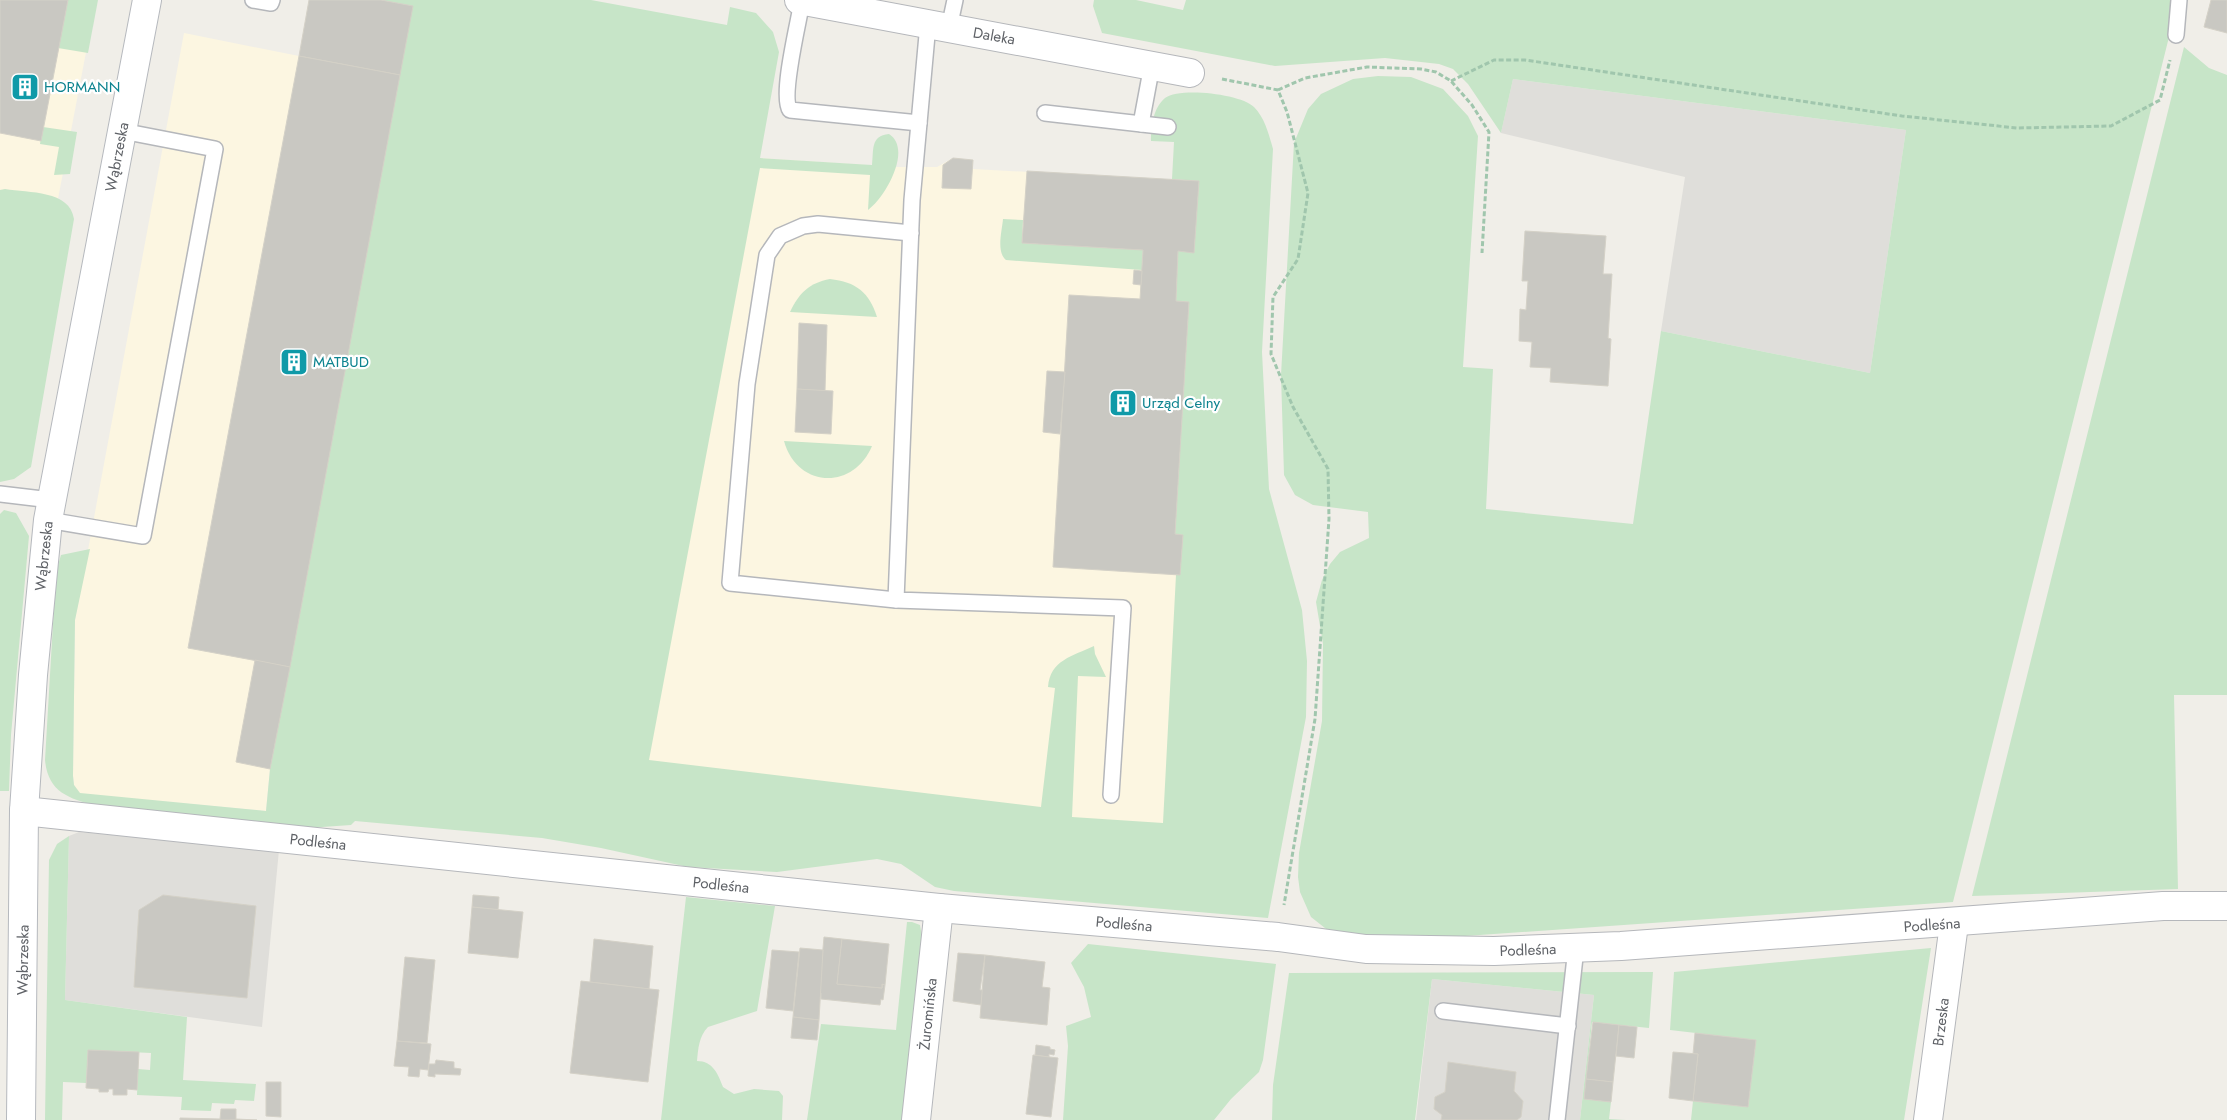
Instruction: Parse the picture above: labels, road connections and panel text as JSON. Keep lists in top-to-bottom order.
{
  "streets": {
    "street": [
      "Daleka",
      "Wąbrzeska",
      "Podleśna",
      "Żuromińska",
      "Brzeska"
    ]
  },
  "crossings": [
    ["Wąbrzeska", "Podleśna"],
    ["Podleśna", "Żuromińska"],
    ["Podleśna", "Brzeska"]
  ],
  "places": {
    "building": ["HORMANN", "MATBUD", "Urząd Celny"]
  }
}
